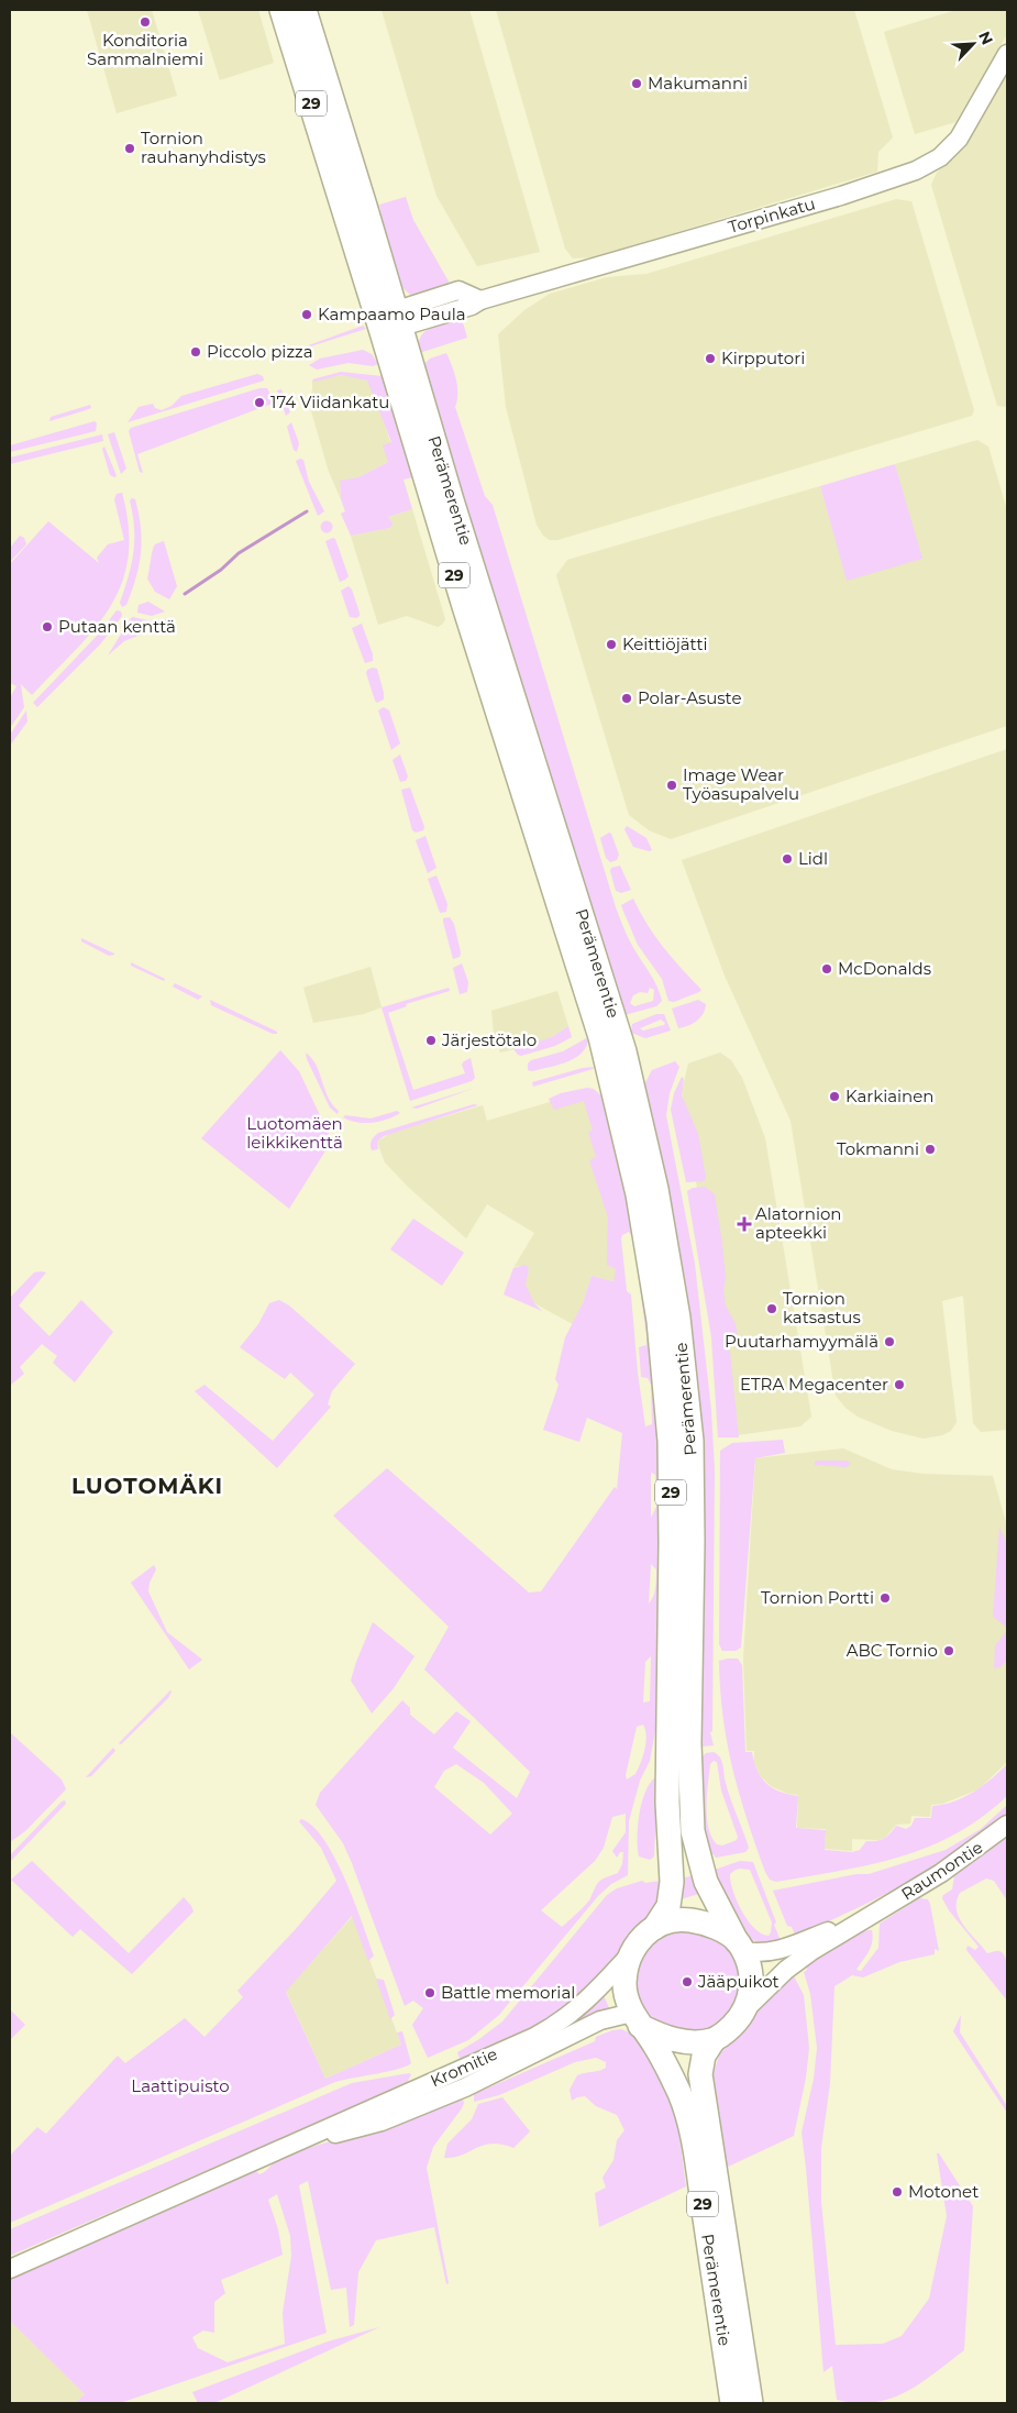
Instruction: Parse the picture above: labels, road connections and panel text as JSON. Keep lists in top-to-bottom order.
{
  "streets": {
    "highway": ["29", "Perämerentie"],
    "main road": ["Torpinkatu", "Raumontie", "Kromitie"]
  },
  "crossings": [
    ["29", "Perämerentie"],
    ["29", "Raumontie"],
    ["29", "Kromitie"],
    ["Torpinkatu", "Perämerentie"],
    ["Perämerentie", "Raumontie"],
    ["Perämerentie", "Kromitie"],
    ["Raumontie", "Kromitie"]
  ],
  "districts": ["LUOTOMÄKI"],
  "parks": ["Luotomäen leikkikenttä", "Laattipuisto"],
  "places": {
    "other": [
      "Konditoria Sammalniemi",
      "Makumanni",
      "Tornion rauhanyhdistys",
      "Kampaamo Paula",
      "Piccolo pizza",
      "Kirpputori",
      "174 Viidankatu",
      "Putaan kenttä",
      "Keittiöjätti",
      "Polar-Asuste",
      "Image Wear Työasupalvelu",
      "Lidl",
      "McDonalds",
      "Järjestötalo",
      "Karkiainen",
      "Tokmanni",
      "Tornion katsastus",
      "Puutarhamyymälä",
      "ETRA Megacenter",
      "Tornion Portti",
      "ABC Tornio",
      "Jääpuikot",
      "Battle memorial",
      "Motonet"
    ],
    "health": ["Alatornion apteekki"]
  },
  "north": "top right"
}
